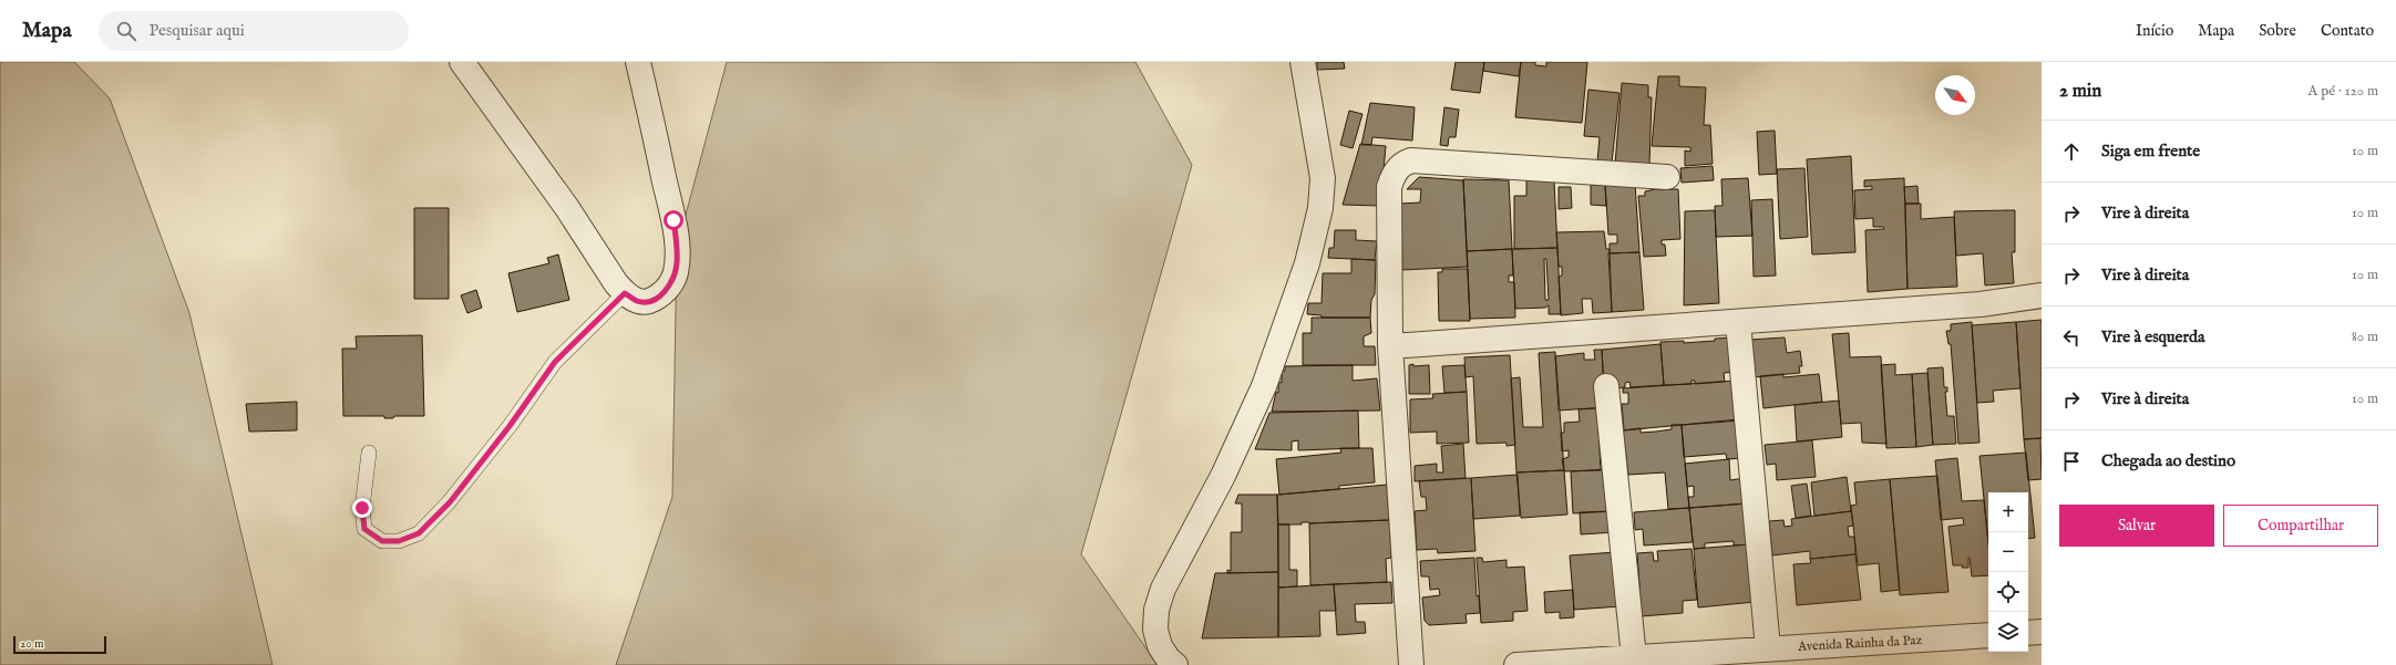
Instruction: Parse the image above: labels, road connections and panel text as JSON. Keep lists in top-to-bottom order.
{
  "streets": {
    "street": ["Avenida Rainha da Paz"]
  },
  "scale_bar": "20 m",
  "north": "bottom right",
  "page": {
    "header": "Mapa",
    "search": "Pesquisar aqui",
    "nav": [
      "Início",
      "Mapa",
      "Sobre",
      "Contato"
    ],
    "heading": ["2 min", "A pé · 120 m"],
    "list": [
      ["Siga em frente", "10 m"],
      ["Vire à direita", "10 m"],
      ["Vire à direita", "10 m"],
      ["Vire à esquerda", "80 m"],
      ["Vire à direita", "10 m"],
      "Chegada ao destino"
    ],
    "buttons": ["Salvar", "Compartilhar"],
    "map_buttons": ["+", "−"],
    "scale": "20 m"
  }
}
